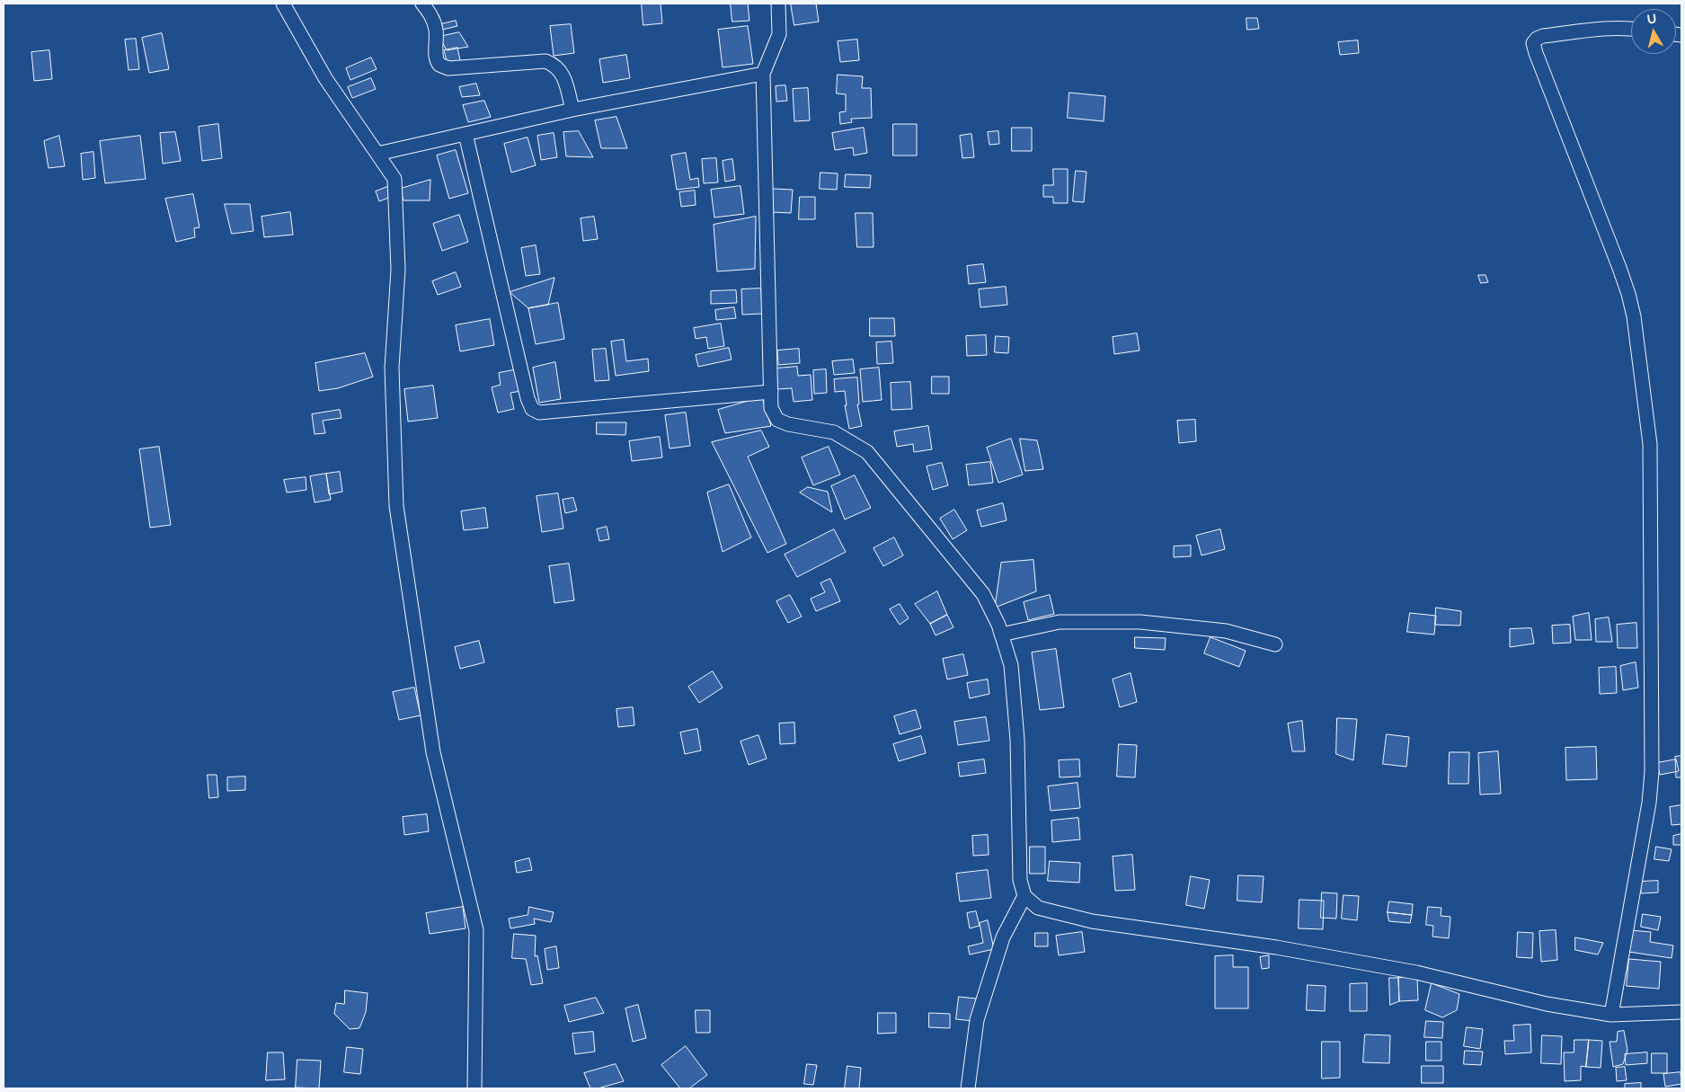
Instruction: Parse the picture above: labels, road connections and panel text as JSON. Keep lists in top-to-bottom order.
{
  "north": "top"
}
